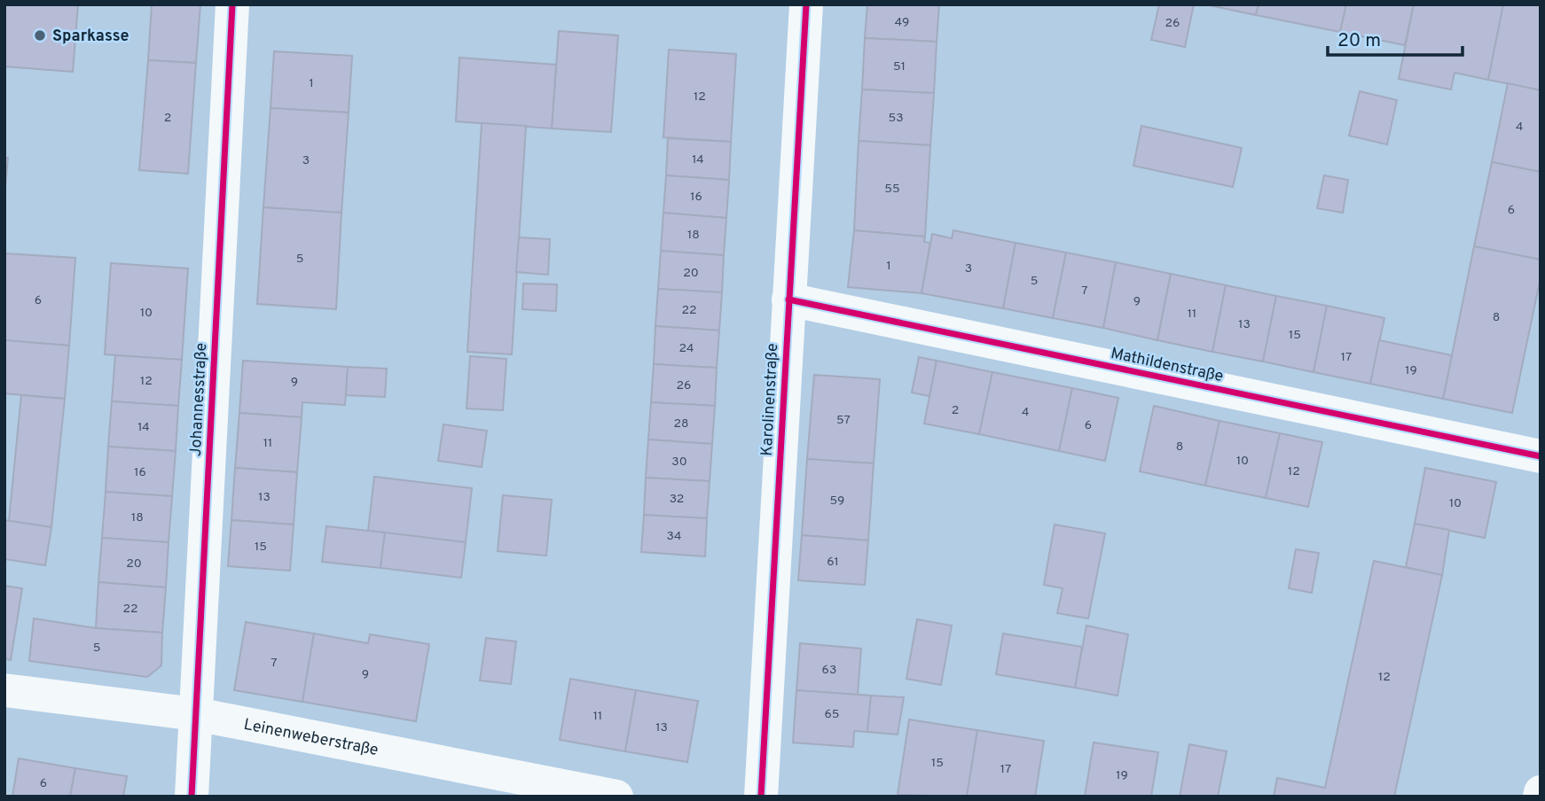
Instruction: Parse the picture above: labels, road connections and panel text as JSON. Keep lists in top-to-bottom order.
{
  "streets": {
    "street": [
      "Mathildenstraße",
      "Johannesstraße",
      "Karolinenstraße",
      "Leinenweberstraße"
    ]
  },
  "crossings": [
    ["Mathildenstraße", "Karolinenstraße"],
    ["Johannesstraße", "Leinenweberstraße"]
  ],
  "places": ["Sparkasse"],
  "house_numbers": [
    "49",
    "26",
    "51",
    "1",
    "12",
    "2",
    "53",
    "4",
    "14",
    "3",
    "55",
    "16",
    "6",
    "18",
    "5",
    "1",
    "3",
    "20",
    "5",
    "7",
    "6",
    "9",
    "22",
    "10",
    "11",
    "8",
    "13",
    "15",
    "24",
    "17",
    "19",
    "12",
    "9",
    "26",
    "2",
    "4",
    "57",
    "28",
    "6",
    "14",
    "11",
    "8",
    "10",
    "30",
    "12",
    "16",
    "13",
    "32",
    "59",
    "10",
    "18",
    "34",
    "15",
    "61",
    "20",
    "22",
    "5",
    "7",
    "63",
    "9",
    "12",
    "65",
    "11",
    "13",
    "15",
    "17",
    "19",
    "6"
  ],
  "scale_bar": "20 m"
}
